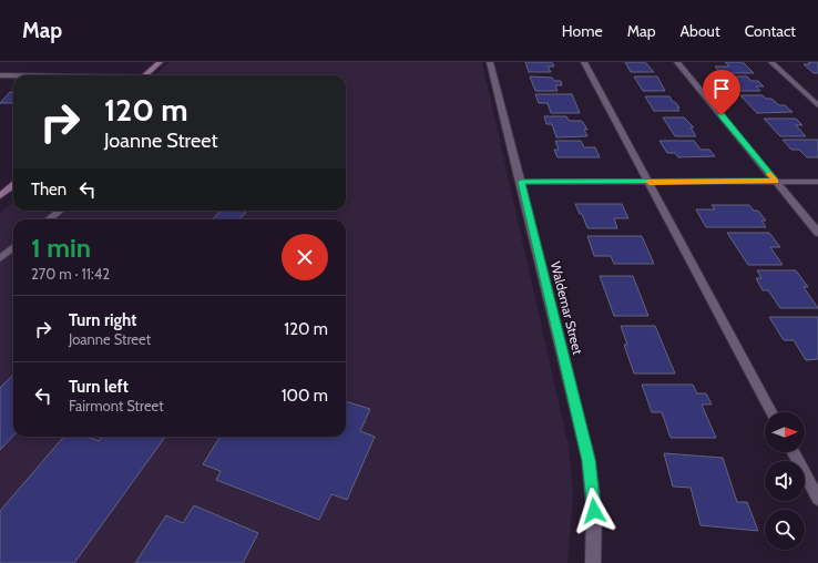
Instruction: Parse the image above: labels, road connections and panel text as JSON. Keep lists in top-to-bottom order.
{
  "streets": {
    "street": ["Waldemar Street"]
  },
  "north": "right",
  "page": {
    "header": "Map",
    "nav": [
      "Home",
      "Map",
      "About",
      "Contact"
    ],
    "turn": ["120 m", "Joanne Street"],
    "then": "Then",
    "heading": ["1 min", "270 m · 11:42"],
    "list": [
      {
        "name": "Turn right",
        "note": "Joanne Street",
        "value": "120 m"
      },
      {
        "name": "Turn left",
        "note": "Fairmont Street",
        "value": "100 m"
      }
    ]
  }
}
